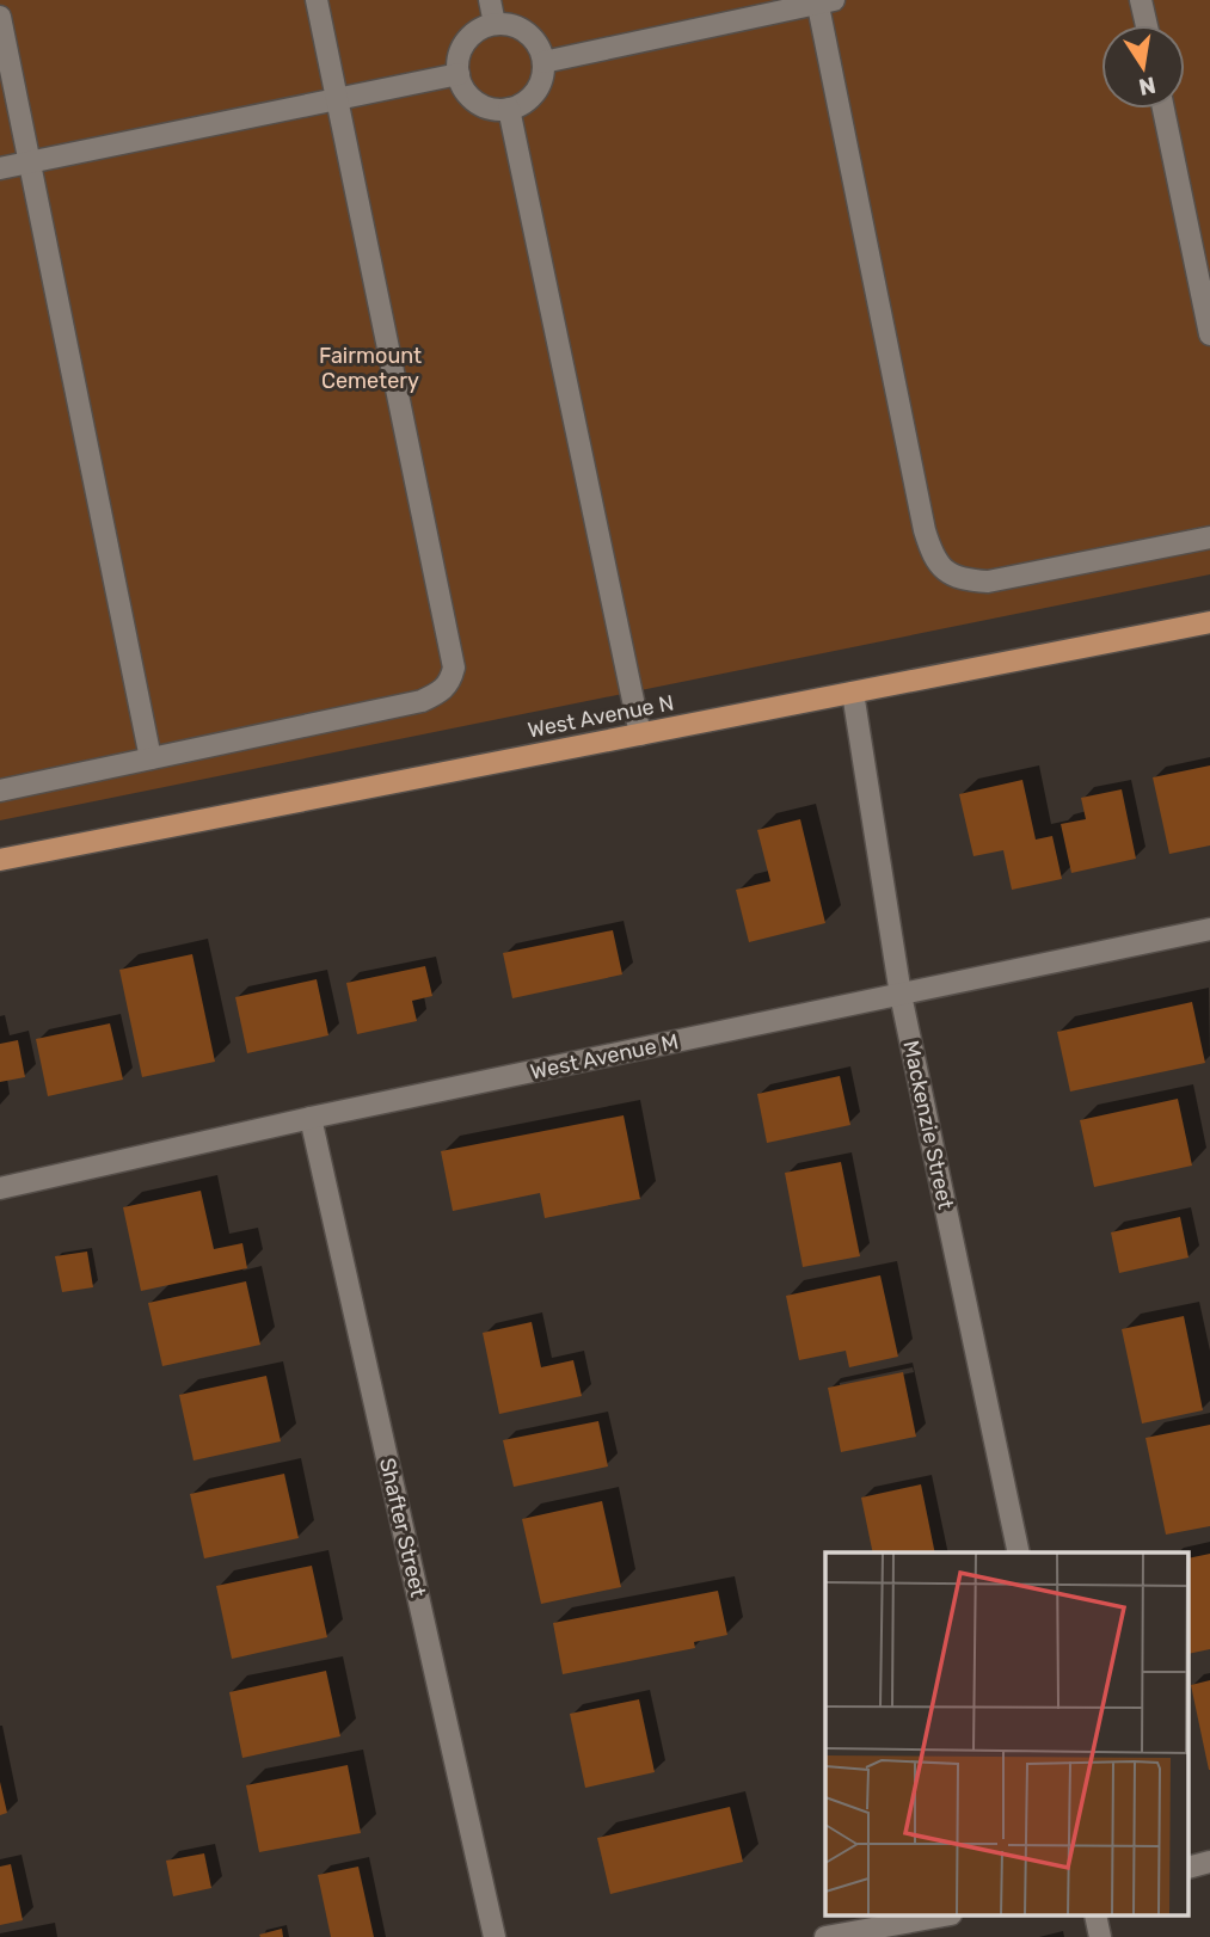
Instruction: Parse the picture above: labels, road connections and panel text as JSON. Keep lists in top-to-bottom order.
{
  "streets": {
    "main road": ["West Avenue N"],
    "street": ["West Avenue M", "Mackenzie Street", "Shafter Street"]
  },
  "crossings": [
    ["West Avenue N", "Mackenzie Street"],
    ["West Avenue M", "Mackenzie Street"],
    ["West Avenue M", "Shafter Street"]
  ],
  "parks": ["Fairmount Cemetery"],
  "north": "bottom"
}
